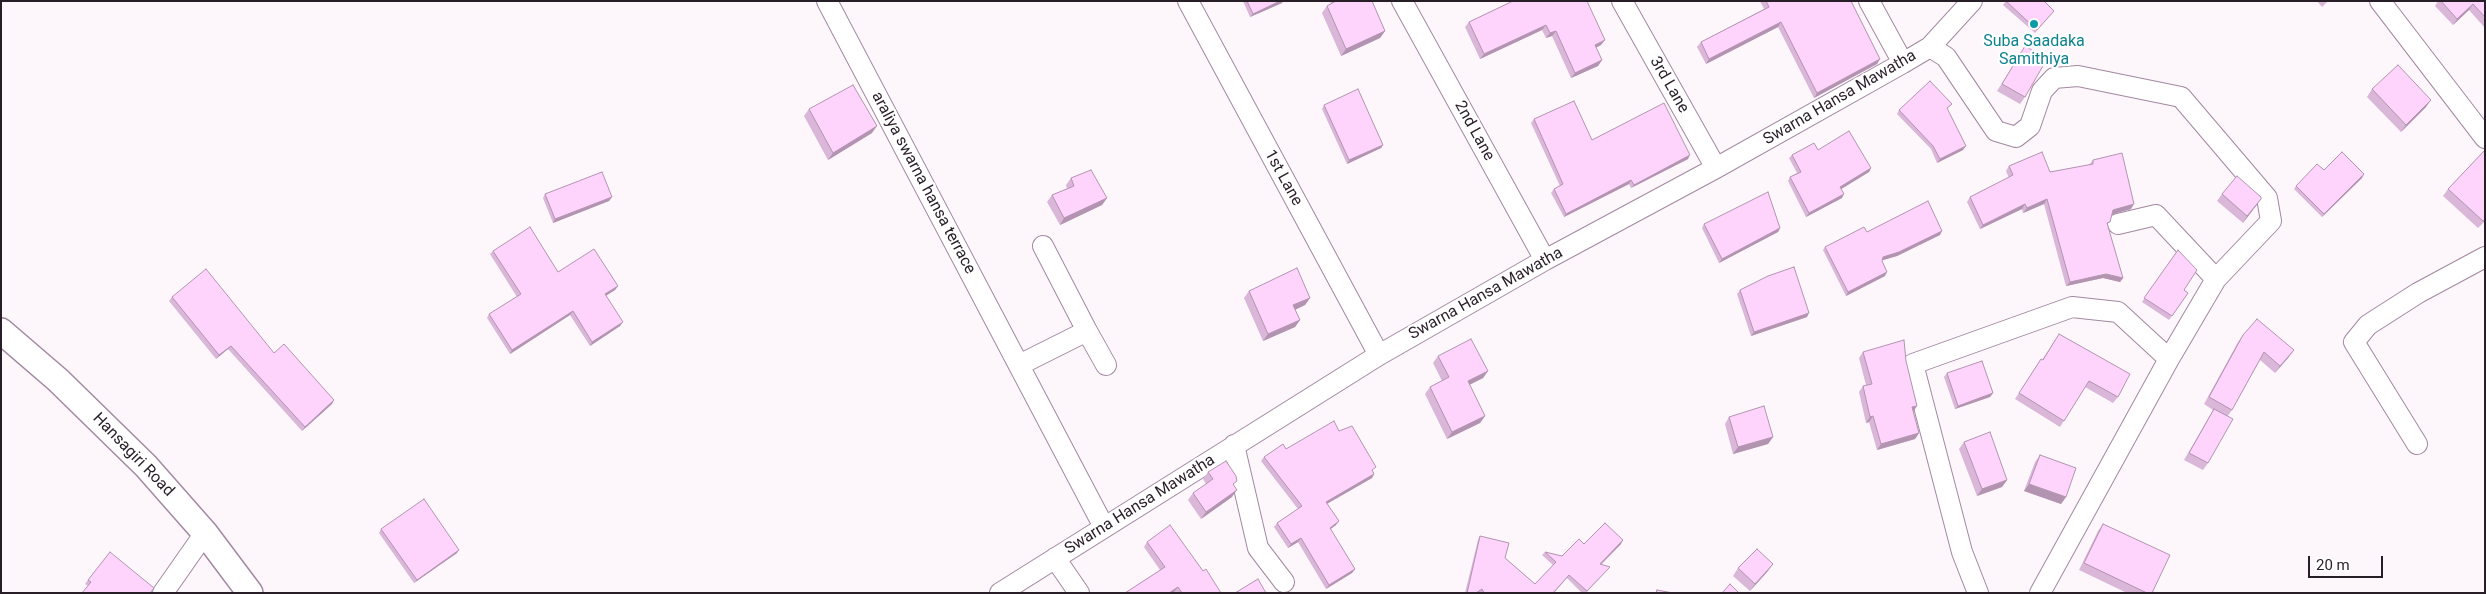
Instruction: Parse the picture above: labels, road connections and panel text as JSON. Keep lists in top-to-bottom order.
{
  "streets": {
    "street": [
      "3rd Lane",
      "Swarna Hansa Mawatha",
      "2nd Lane",
      "1st Lane",
      "araliya swarna hansa terrace",
      "Hansagiri Road"
    ]
  },
  "crossings": [
    ["3rd Lane", "Swarna Hansa Mawatha"],
    ["Swarna Hansa Mawatha", "2nd Lane"],
    ["Swarna Hansa Mawatha", "1st Lane"],
    ["Swarna Hansa Mawatha", "araliya swarna hansa terrace"]
  ],
  "places": ["Suba Saadaka Samithiya"],
  "scale_bar": "20 m"
}
